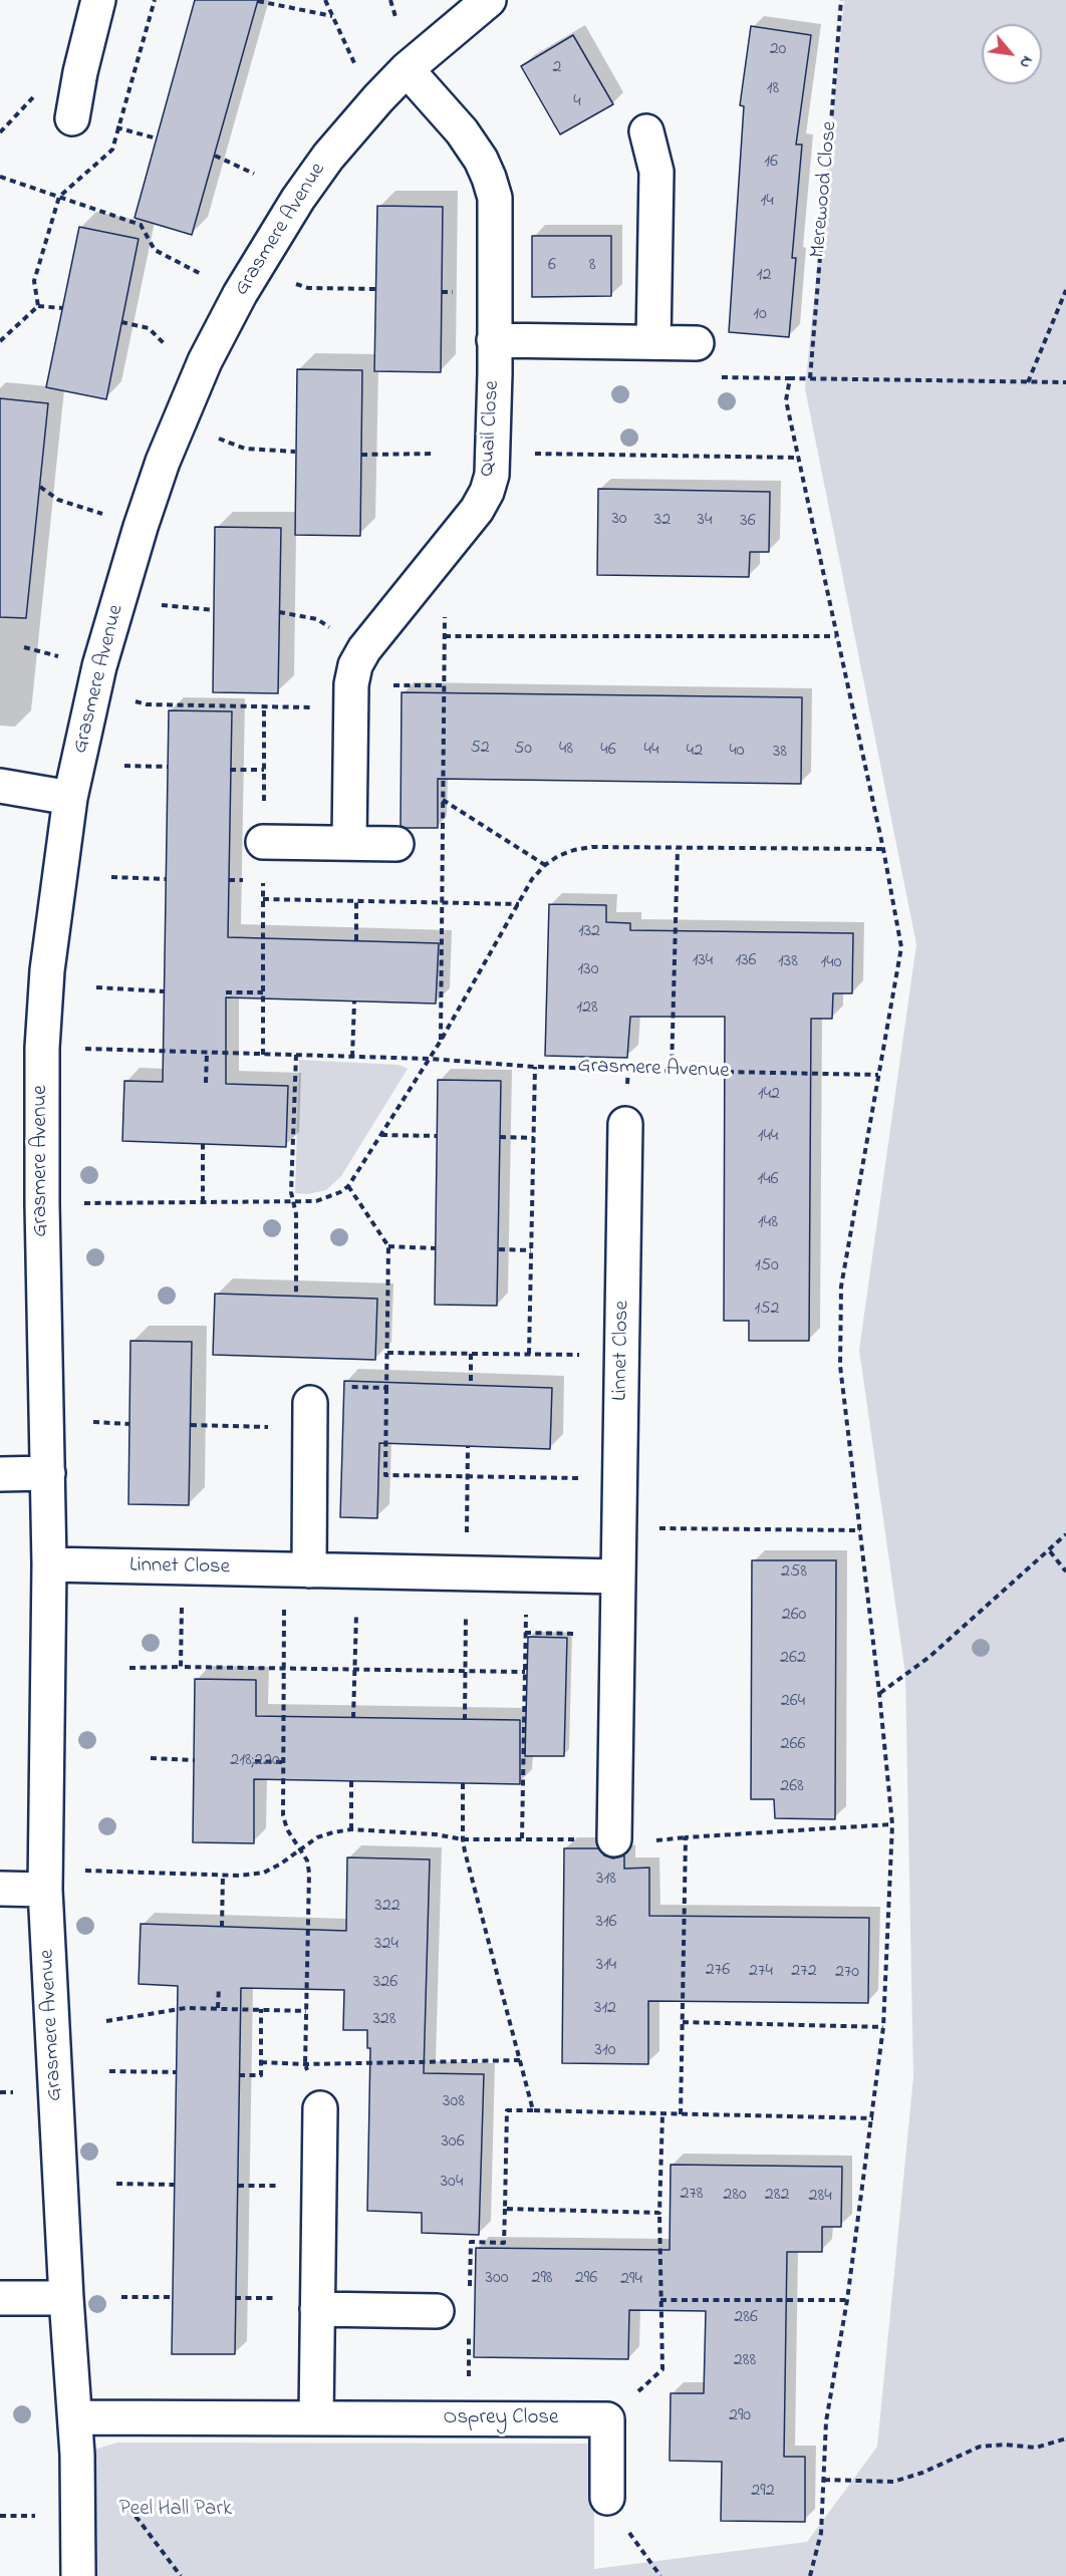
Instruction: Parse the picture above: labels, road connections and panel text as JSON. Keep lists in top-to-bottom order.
{
  "streets": {
    "street": [
      "Grasmere Avenue",
      "Quail Close",
      "Linnet Close",
      "Osprey Close"
    ],
    "path": ["Merewood Close"]
  },
  "crossings": [
    ["Grasmere Avenue", "Quail Close"],
    ["Grasmere Avenue", "Linnet Close"],
    ["Grasmere Avenue", "Osprey Close"]
  ],
  "parks": ["Peel Hall Park"],
  "house_numbers": [
    "20",
    "2",
    "18",
    "4",
    "16",
    "14",
    "6",
    "8",
    "12",
    "10",
    "30",
    "32",
    "34",
    "36",
    "52",
    "50",
    "48",
    "46",
    "44",
    "42",
    "40",
    "38",
    "132",
    "134",
    "136",
    "138",
    "140",
    "130",
    "128",
    "142",
    "144",
    "146",
    "148",
    "150",
    "152",
    "258",
    "260",
    "262",
    "264",
    "266",
    "218;220",
    "268",
    "318",
    "322",
    "316",
    "324",
    "314",
    "276",
    "274",
    "272",
    "270",
    "326",
    "312",
    "328",
    "310",
    "308",
    "306",
    "304",
    "278",
    "280",
    "282",
    "284",
    "300",
    "298",
    "296",
    "294",
    "286",
    "288",
    "290",
    "292"
  ],
  "north": "bottom right"
}
